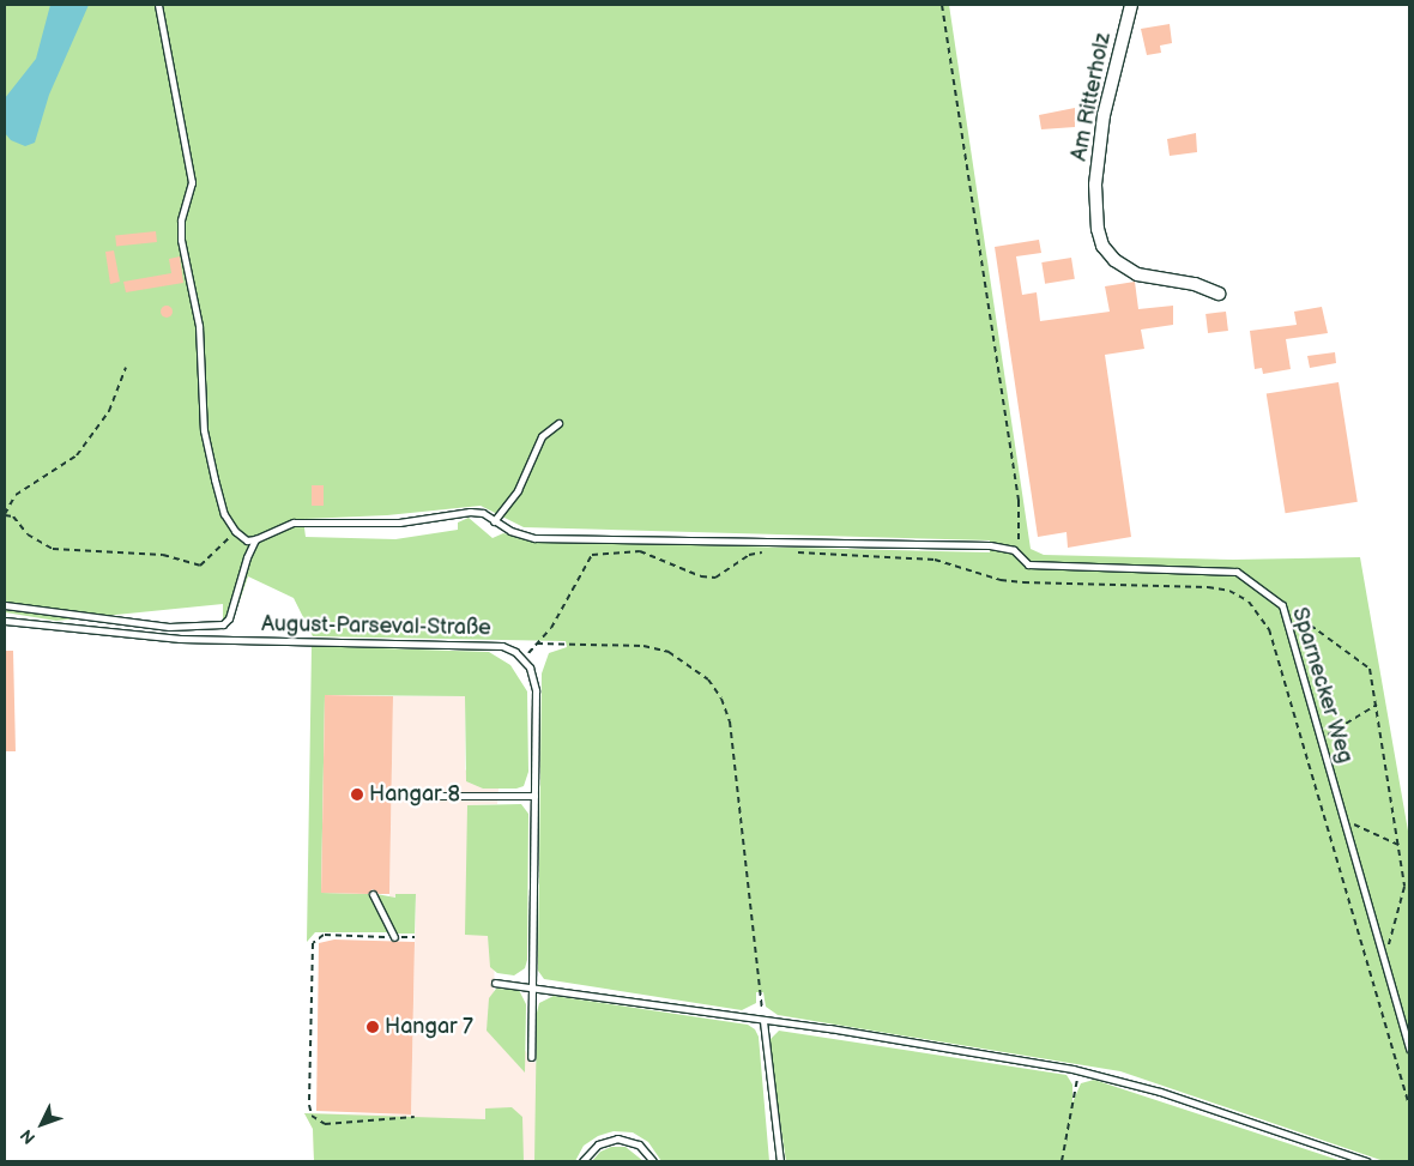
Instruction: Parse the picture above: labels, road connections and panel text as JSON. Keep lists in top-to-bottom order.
{
  "streets": {
    "street": ["Am Ritterholz"],
    "lane": ["August-Parseval-Straße", "Sparnecker Weg"]
  },
  "places": ["Hangar 8", "Hangar 7"],
  "north": "bottom left"
}
